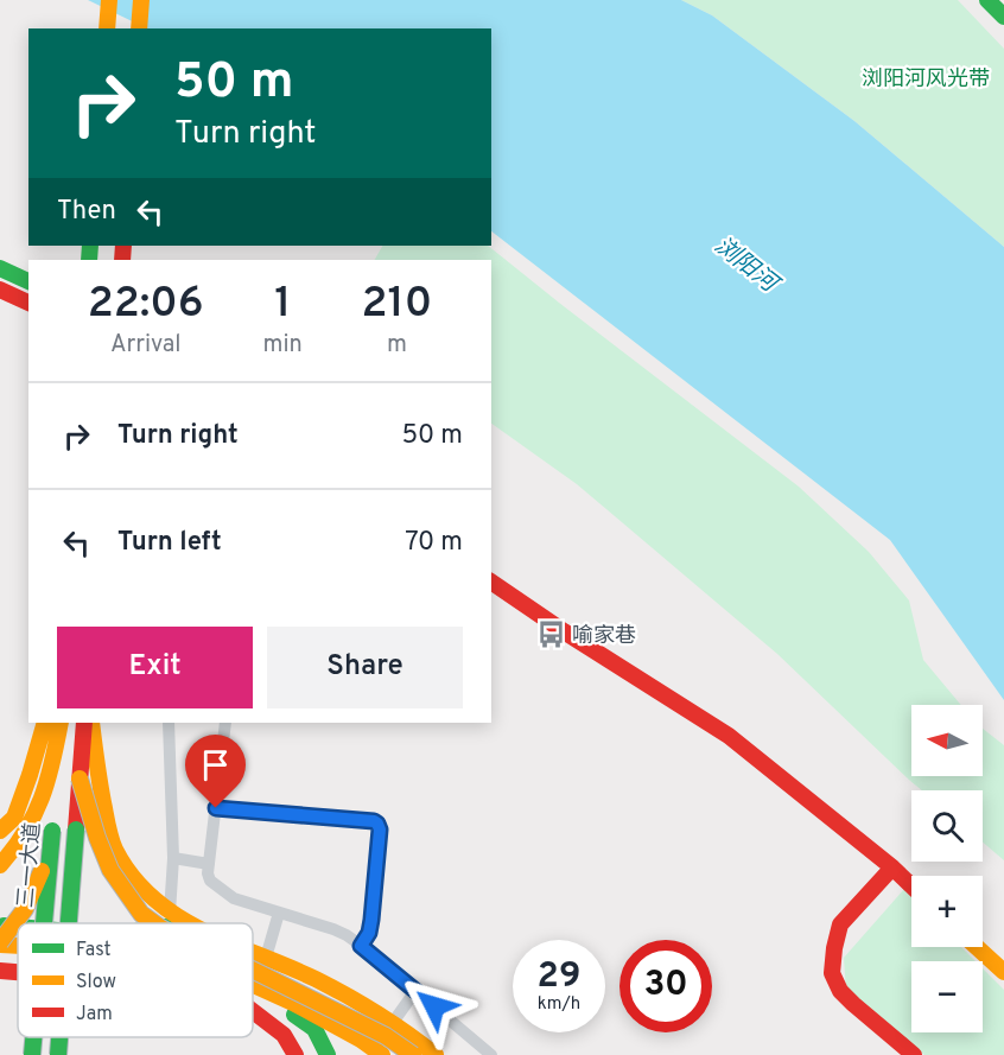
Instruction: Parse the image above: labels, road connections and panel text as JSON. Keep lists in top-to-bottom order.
{
  "streets": {
    "main road": ["三一大道"]
  },
  "water": ["浏阳河"],
  "parks": ["浏阳河风光带"],
  "places": {
    "bus stop": ["喻家巷"]
  },
  "legend": ["Fast", "Slow", "Jam"],
  "north": "left",
  "page": {
    "turn": ["50 m", "Turn right"],
    "then": "Then",
    "eta": [
      "22:06",
      "Arrival",
      "1",
      "min",
      "210",
      "m"
    ],
    "list": [
      {
        "name": "Turn right",
        "value": "50 m"
      },
      {
        "name": "Turn left",
        "value": "70 m"
      }
    ],
    "buttons": ["Exit", "Share"],
    "map_buttons": ["+", "−"],
    "speed": "29 km/h",
    "limit": "30"
  }
}
